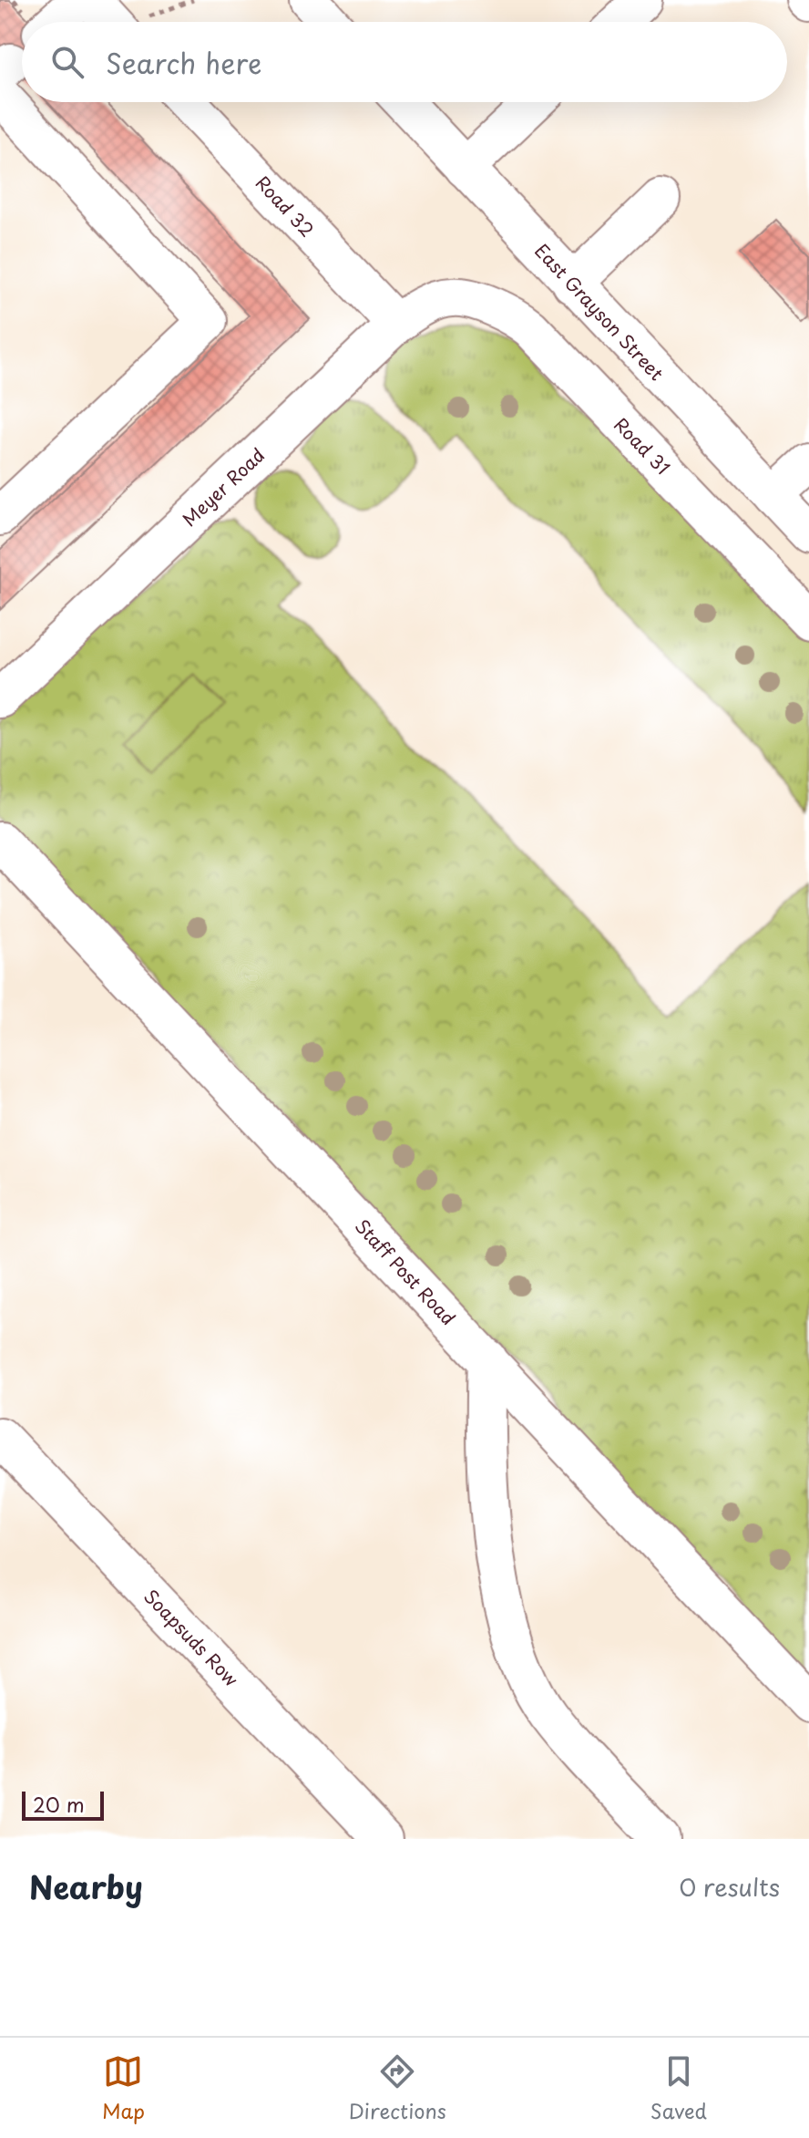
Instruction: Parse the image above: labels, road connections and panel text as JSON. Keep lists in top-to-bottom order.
{
  "streets": {
    "street": [
      "Road 32",
      "East Grayson Street",
      "Road 31",
      "Meyer Road",
      "Staff Post Road",
      "Soapsuds Row"
    ]
  },
  "crossings": [
    ["Road 32", "Meyer Road"],
    ["Road 31", "Meyer Road"]
  ],
  "scale_bar": "20 m",
  "page": {
    "search": "Search here",
    "scale": "20 m",
    "heading": ["Nearby", "0 results"],
    "nav": ["Map", "Directions", "Saved"]
  }
}
